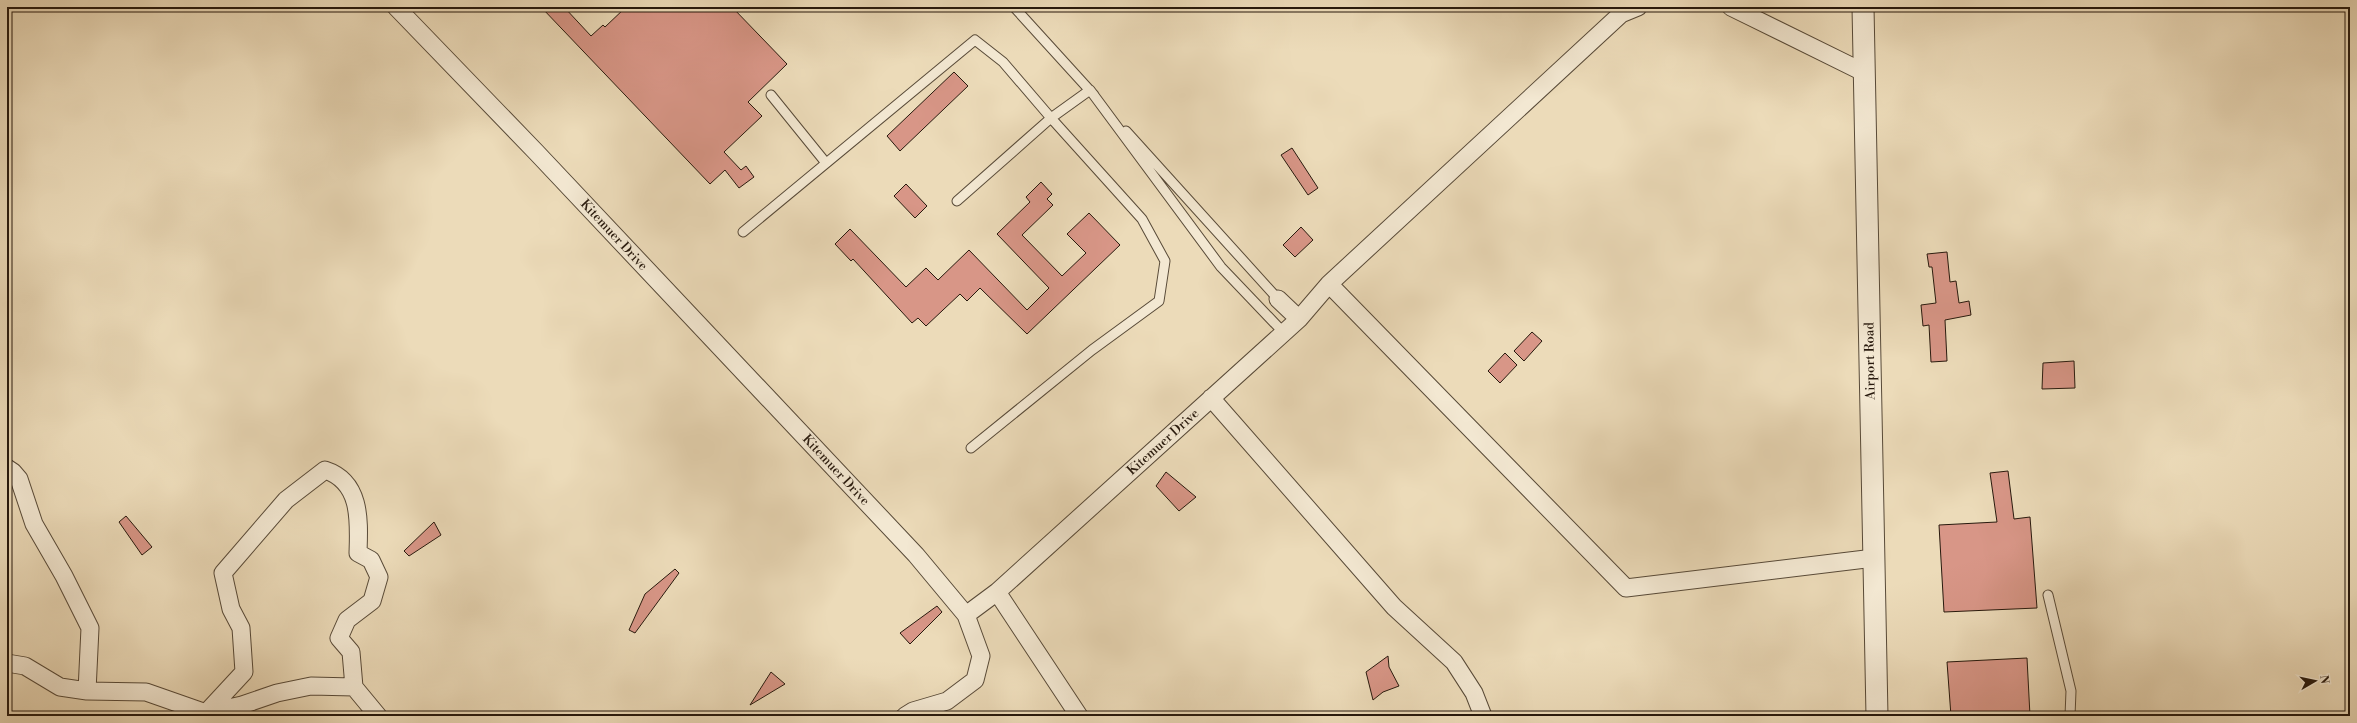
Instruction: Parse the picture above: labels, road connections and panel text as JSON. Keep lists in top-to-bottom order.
{
  "streets": {
    "street": ["Kitemuer Drive", "Airport Road"]
  },
  "north": "right"
}
